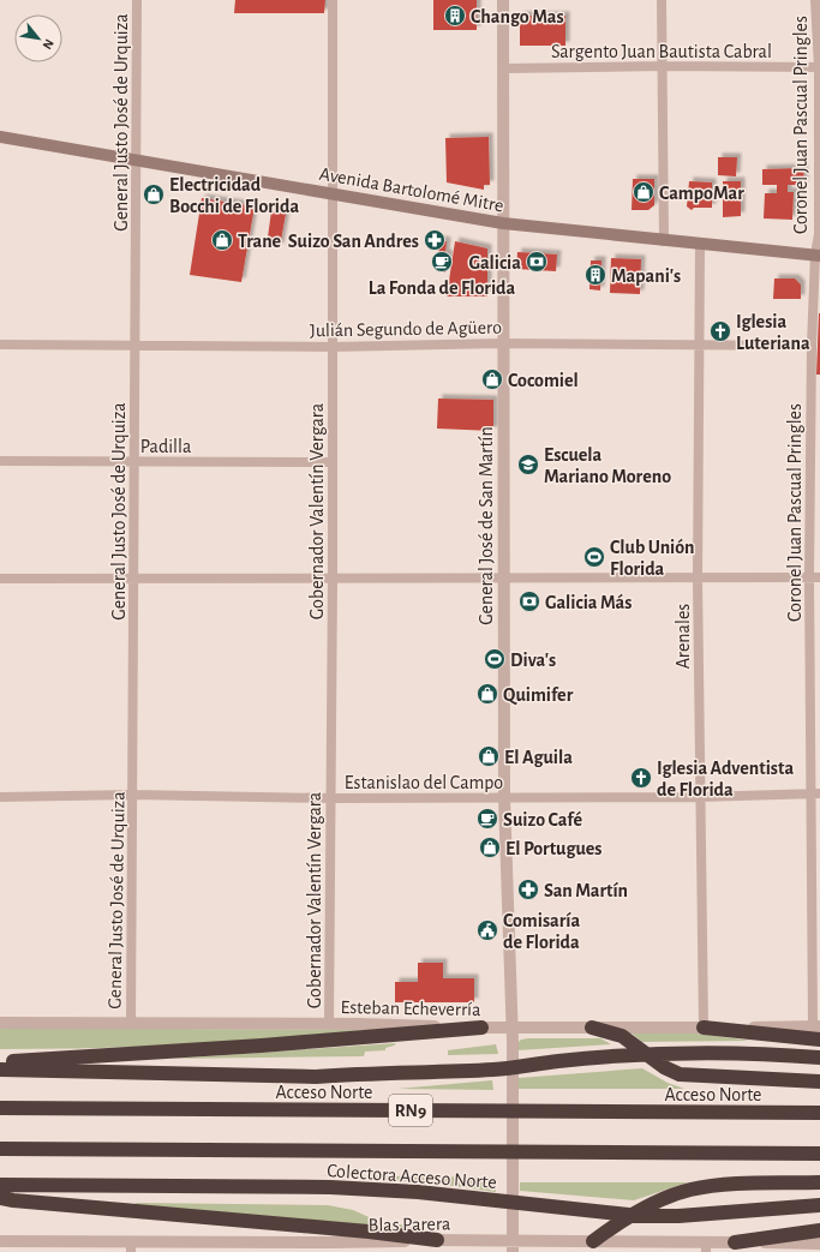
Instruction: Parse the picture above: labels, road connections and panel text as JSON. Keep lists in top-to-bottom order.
{
  "streets": {
    "highway": ["Acceso Norte", "RN9", "Colectora Acceso Norte"],
    "main road": ["Avenida Bartolomé Mitre"],
    "street": [
      "Sargento Juan Bautista Cabral",
      "General Justo José de Urquiza",
      "Coronel Juan Pascual Pringles",
      "Julián Segundo de Agüero",
      "Padilla",
      "Gobernador Valentín Vergara",
      "General José de San Martín",
      "Arenales",
      "Estanislao del Campo",
      "Esteban Echeverría",
      "Blas Parera"
    ]
  },
  "crossings": [
    ["Sargento Juan Bautista Cabral", "Coronel Juan Pascual Pringles"],
    ["Sargento Juan Bautista Cabral", "General José de San Martín"],
    ["General Justo José de Urquiza", "Avenida Bartolomé Mitre"],
    ["General Justo José de Urquiza", "Julián Segundo de Agüero"],
    ["General Justo José de Urquiza", "Padilla"],
    ["General Justo José de Urquiza", "Estanislao del Campo"],
    ["General Justo José de Urquiza", "Esteban Echeverría"],
    ["Coronel Juan Pascual Pringles", "Avenida Bartolomé Mitre"],
    ["Coronel Juan Pascual Pringles", "Julián Segundo de Agüero"],
    ["Coronel Juan Pascual Pringles", "Estanislao del Campo"],
    ["Coronel Juan Pascual Pringles", "Esteban Echeverría"],
    ["Avenida Bartolomé Mitre", "Gobernador Valentín Vergara"],
    ["Avenida Bartolomé Mitre", "General José de San Martín"],
    ["Avenida Bartolomé Mitre", "Arenales"],
    ["Julián Segundo de Agüero", "Gobernador Valentín Vergara"],
    ["Julián Segundo de Agüero", "General José de San Martín"],
    ["Julián Segundo de Agüero", "Arenales"],
    ["Padilla", "Gobernador Valentín Vergara"],
    ["Gobernador Valentín Vergara", "Estanislao del Campo"],
    ["Gobernador Valentín Vergara", "Esteban Echeverría"],
    ["General José de San Martín", "Estanislao del Campo"],
    ["General José de San Martín", "Esteban Echeverría"],
    ["General José de San Martín", "Blas Parera"],
    ["Arenales", "Estanislao del Campo"],
    ["Arenales", "Esteban Echeverría"]
  ],
  "places": {
    "building": ["Chango Mas", "Mapani's"],
    "shop": [
      "CampoMar",
      "Electricidad Bocchi de Florida",
      "Trane",
      "Cocomiel",
      "Quimifer",
      "El Aguila",
      "El Portugues"
    ],
    "pharmacy": ["Suizo San Andres", "San Martín"],
    "cafe": ["La Fonda de Florida", "Suizo Café"],
    "bank": ["Galicia", "Galicia Más"],
    "church": ["Iglesia Luteriana", "Iglesia Adventista de Florida"],
    "school or university": ["Escuela Mariano Moreno"],
    "sports": ["Club Unión Florida", "Diva's"],
    "public building": ["Comisaría de Florida"]
  },
  "north": "bottom right"
}
